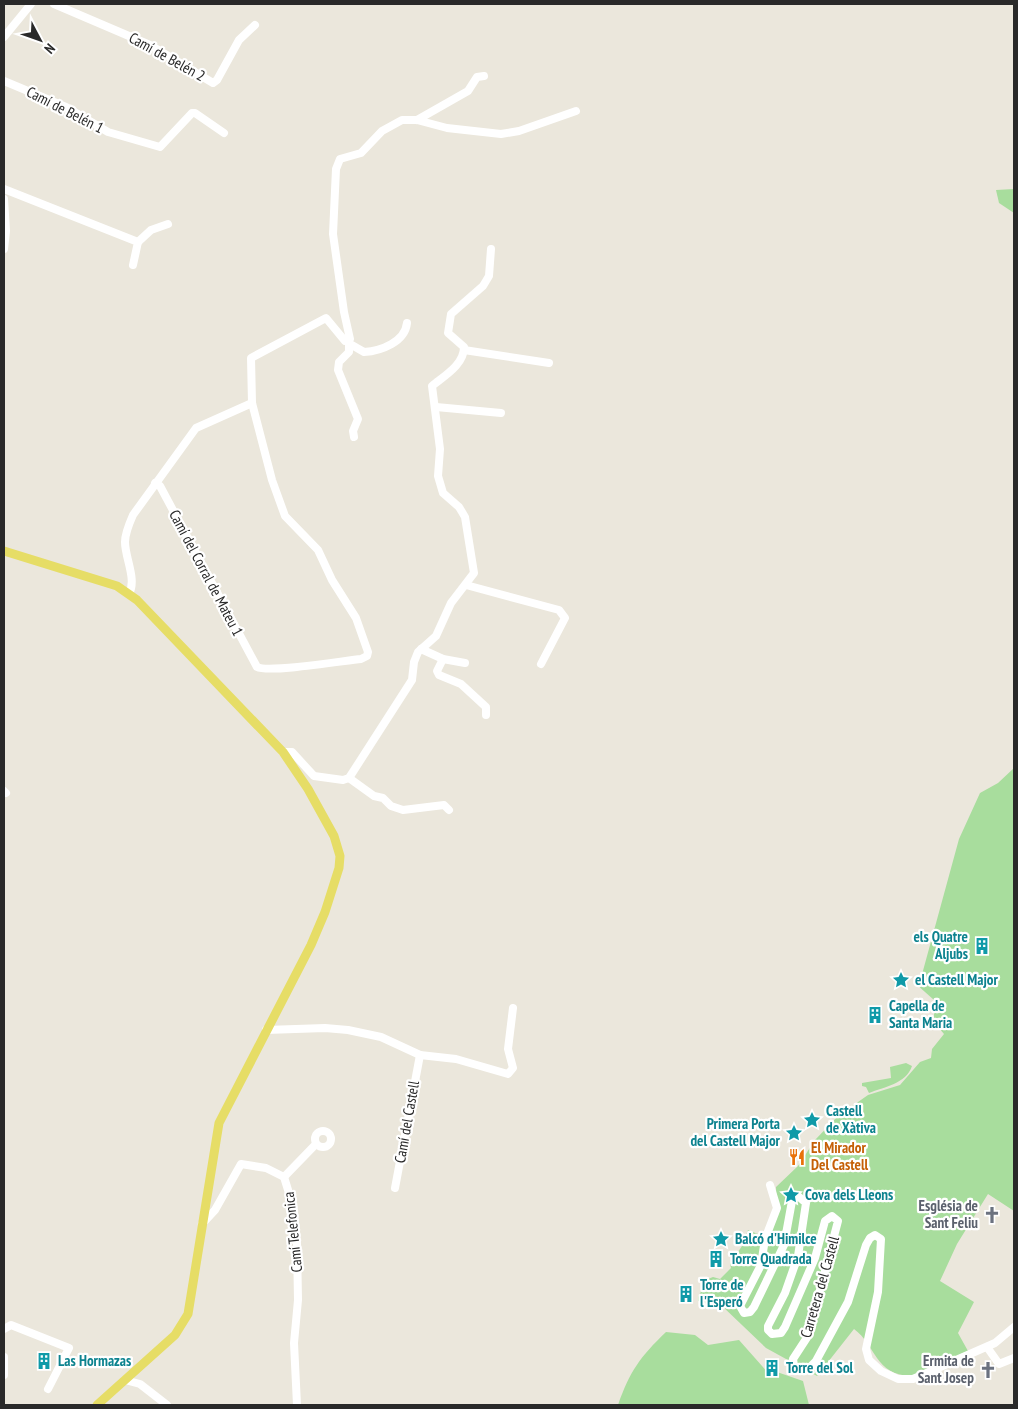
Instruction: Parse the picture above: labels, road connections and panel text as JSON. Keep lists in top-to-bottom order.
{
  "streets": {
    "street": [
      "Camí de Belén 2",
      "Camí de Belén 1",
      "Camí del Corral de Mateu 1",
      "Camí del Castell",
      "Camí Telefonica",
      "Carretera del Castell"
    ]
  },
  "places": {
    "building": [
      "els Quatre Aljubs",
      "Capella de Santa Maria",
      "Torre Quadrada",
      "Torre de l'Esperó",
      "Las Hormazas",
      "Torre del Sol"
    ],
    "place": [
      "el Castell Major",
      "Castell de Xàtiva",
      "Primera Porta del Castell Major",
      "Cova dels Lleons",
      "Balcó d'Himilce"
    ],
    "restaurant": ["El Mirador Del Castell"],
    "church": ["Església de Sant Feliu", "Ermita de Sant Josep"]
  },
  "north": "bottom right"
}
